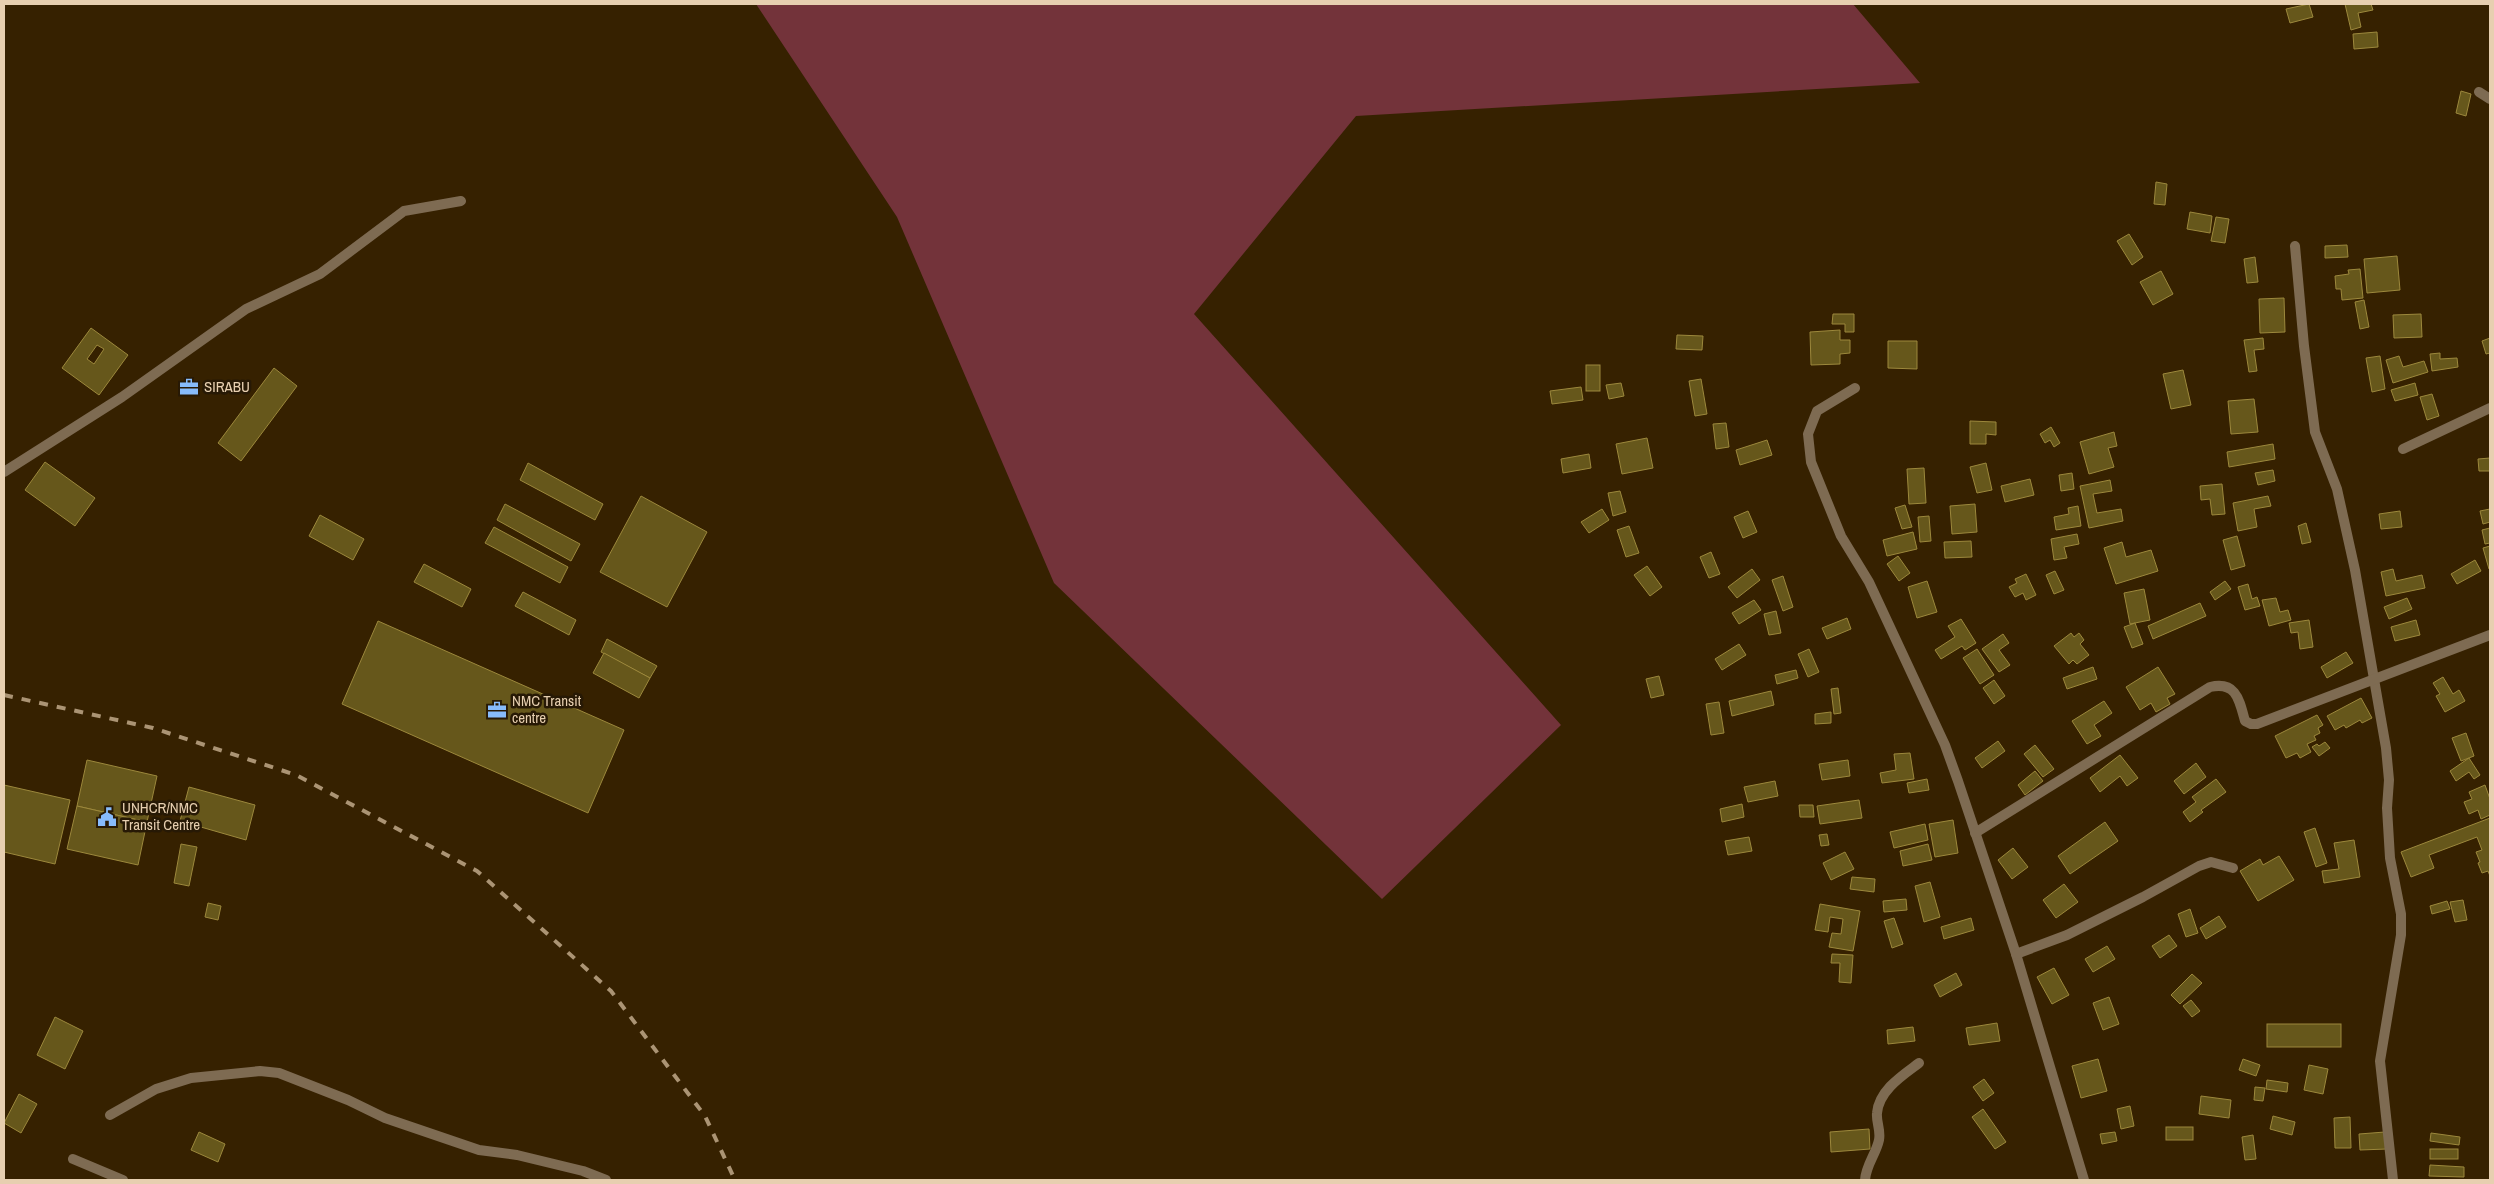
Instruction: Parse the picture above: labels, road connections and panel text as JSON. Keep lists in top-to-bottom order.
{
  "places": {
    "office": ["SIRABU", "NMC Transit centre"],
    "public building": ["UNHCR/NMC Transit Centre"]
  }
}
